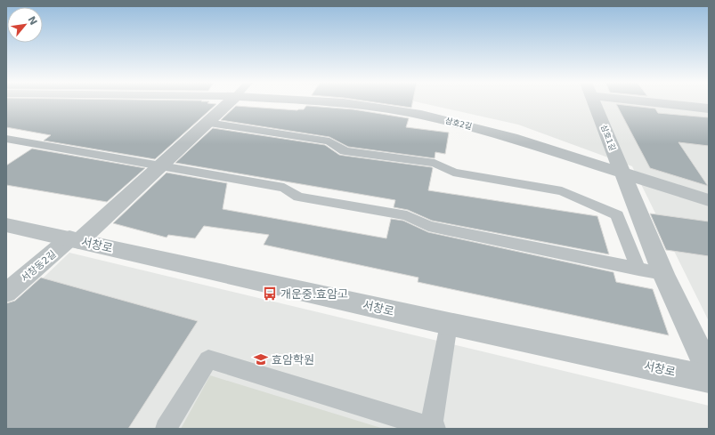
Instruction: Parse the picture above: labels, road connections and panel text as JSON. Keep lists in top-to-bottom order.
{
  "streets": {
    "street": [
      "삼호2길",
      "삼호1길",
      "서창로",
      "서창동2길"
    ]
  },
  "crossings": [
    ["삼호2길", "삼호1길"],
    ["서창로", "서창동2길"]
  ],
  "places": {
    "bus stop": ["개운중.효암고"],
    "school or university": ["효암학원"]
  },
  "north": "top right"
}
